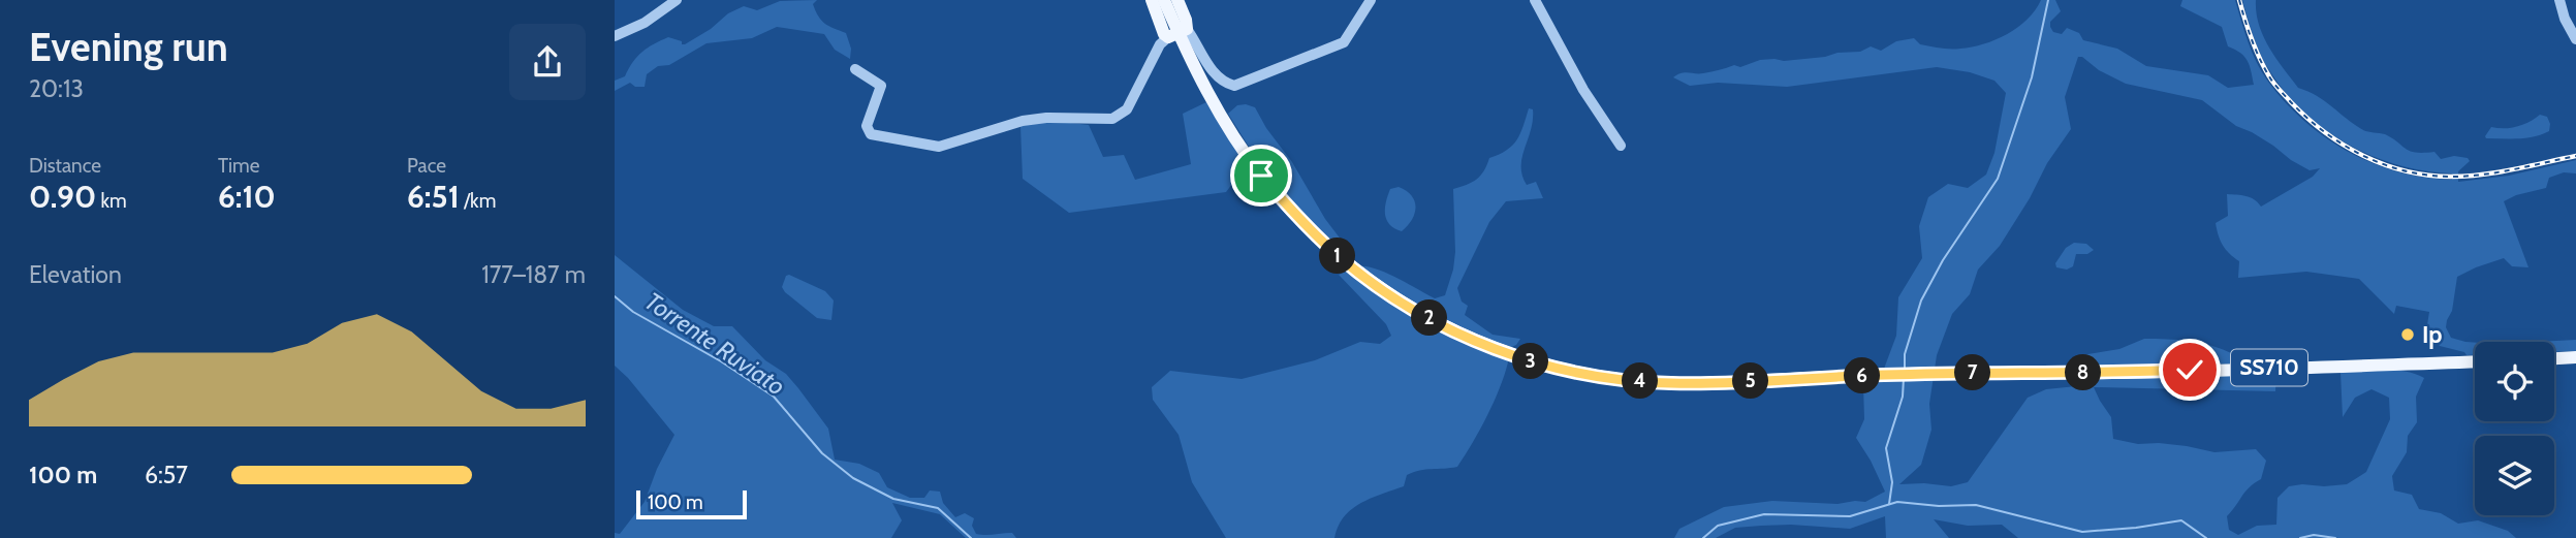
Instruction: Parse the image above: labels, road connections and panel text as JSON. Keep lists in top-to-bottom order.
{
  "streets": {
    "main road": ["SS710"]
  },
  "water": ["Torrente Ruviato"],
  "places": ["Ip"],
  "scale_bar": "100 m",
  "page": {
    "heading": ["Evening run", "20:13"],
    "stats": [
      ["Distance", "0.90 km"],
      ["Time", "6:10"],
      ["Pace", "6:51 /km"]
    ],
    "pins": [
      "1",
      "2",
      "3",
      "7",
      "8",
      "6",
      "4",
      "5"
    ],
    "chart": ["Elevation", "177–187 m"],
    "list": [
      {
        "name": "100 m",
        "note": "6:57"
      }
    ],
    "scale": "100 m"
  }
}
